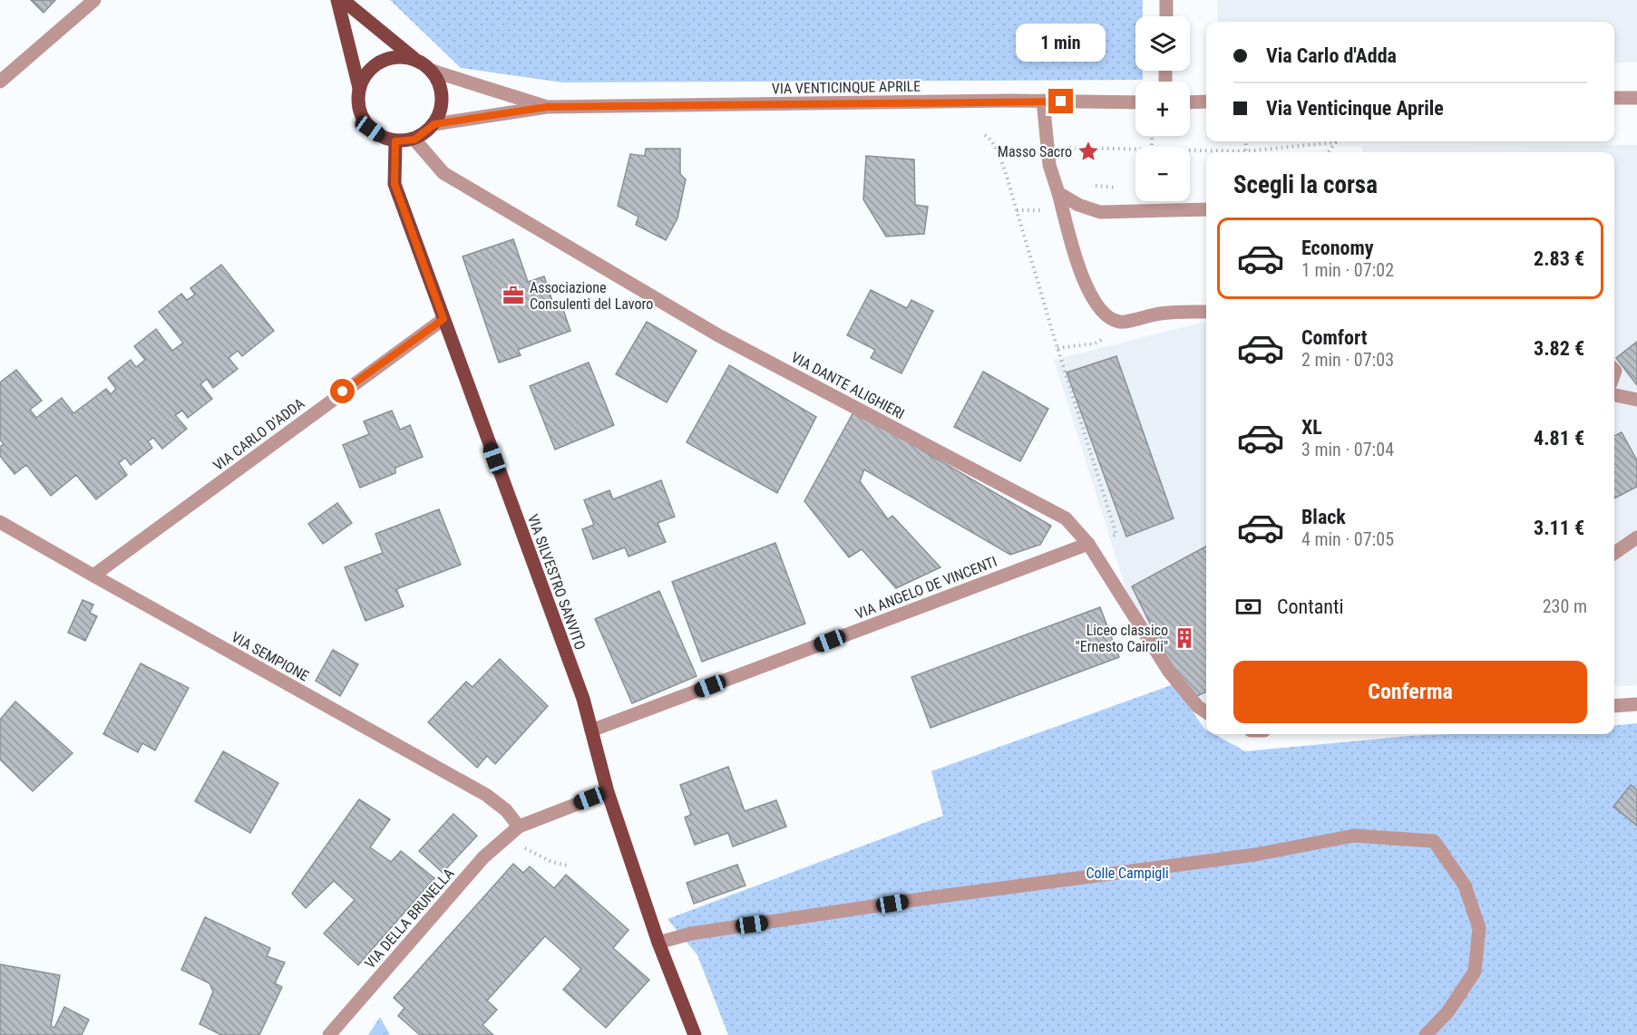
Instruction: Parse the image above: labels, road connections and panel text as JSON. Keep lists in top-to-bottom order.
{
  "streets": {
    "main road": ["VIA SILVESTRO SANVITO"],
    "street": [
      "VIA VENTICINQUE APRILE",
      "VIA DANTE ALIGHIERI",
      "VIA CARLO D'ADDA",
      "VIA ANGELO DE VINCENTI",
      "VIA SEMPIONE",
      "VIA DELLA BRUNELLA"
    ]
  },
  "crossings": [
    ["VIA VENTICINQUE APRILE", "VIA DANTE ALIGHIERI"],
    ["VIA VENTICINQUE APRILE", "VIA SILVESTRO SANVITO"],
    ["VIA DANTE ALIGHIERI", "VIA SILVESTRO SANVITO"],
    ["VIA DANTE ALIGHIERI", "VIA ANGELO DE VINCENTI"],
    ["VIA CARLO D'ADDA", "VIA SILVESTRO SANVITO"],
    ["VIA CARLO D'ADDA", "VIA SEMPIONE"],
    ["VIA SILVESTRO SANVITO", "VIA ANGELO DE VINCENTI"],
    ["VIA SILVESTRO SANVITO", "VIA DELLA BRUNELLA"],
    ["VIA SEMPIONE", "VIA DELLA BRUNELLA"]
  ],
  "parks": ["Colle Campigli"],
  "places": {
    "place": ["Masso Sacro"],
    "office": ["Associazione Consulenti del Lavoro"],
    "building": ["Liceo classico \"Ernesto Cairoli\""]
  },
  "page": {
    "map_buttons": ["+", "−"],
    "banner": ["Via Carlo d'Adda", "Via Venticinque Aprile"],
    "bubble": "1 min",
    "heading": "Scegli la corsa",
    "list": [
      {
        "name": "Economy",
        "note": "1 min · 07:02",
        "value": "2.83 €"
      },
      {
        "name": "Comfort",
        "note": "2 min · 07:03",
        "value": "3.82 €"
      },
      {
        "name": "XL",
        "note": "3 min · 07:04",
        "value": "4.81 €"
      },
      {
        "name": "Black",
        "note": "4 min · 07:05",
        "value": "3.11 €"
      }
    ],
    "pay": ["Contanti", "230 m"],
    "buttons": "Conferma"
  }
}
